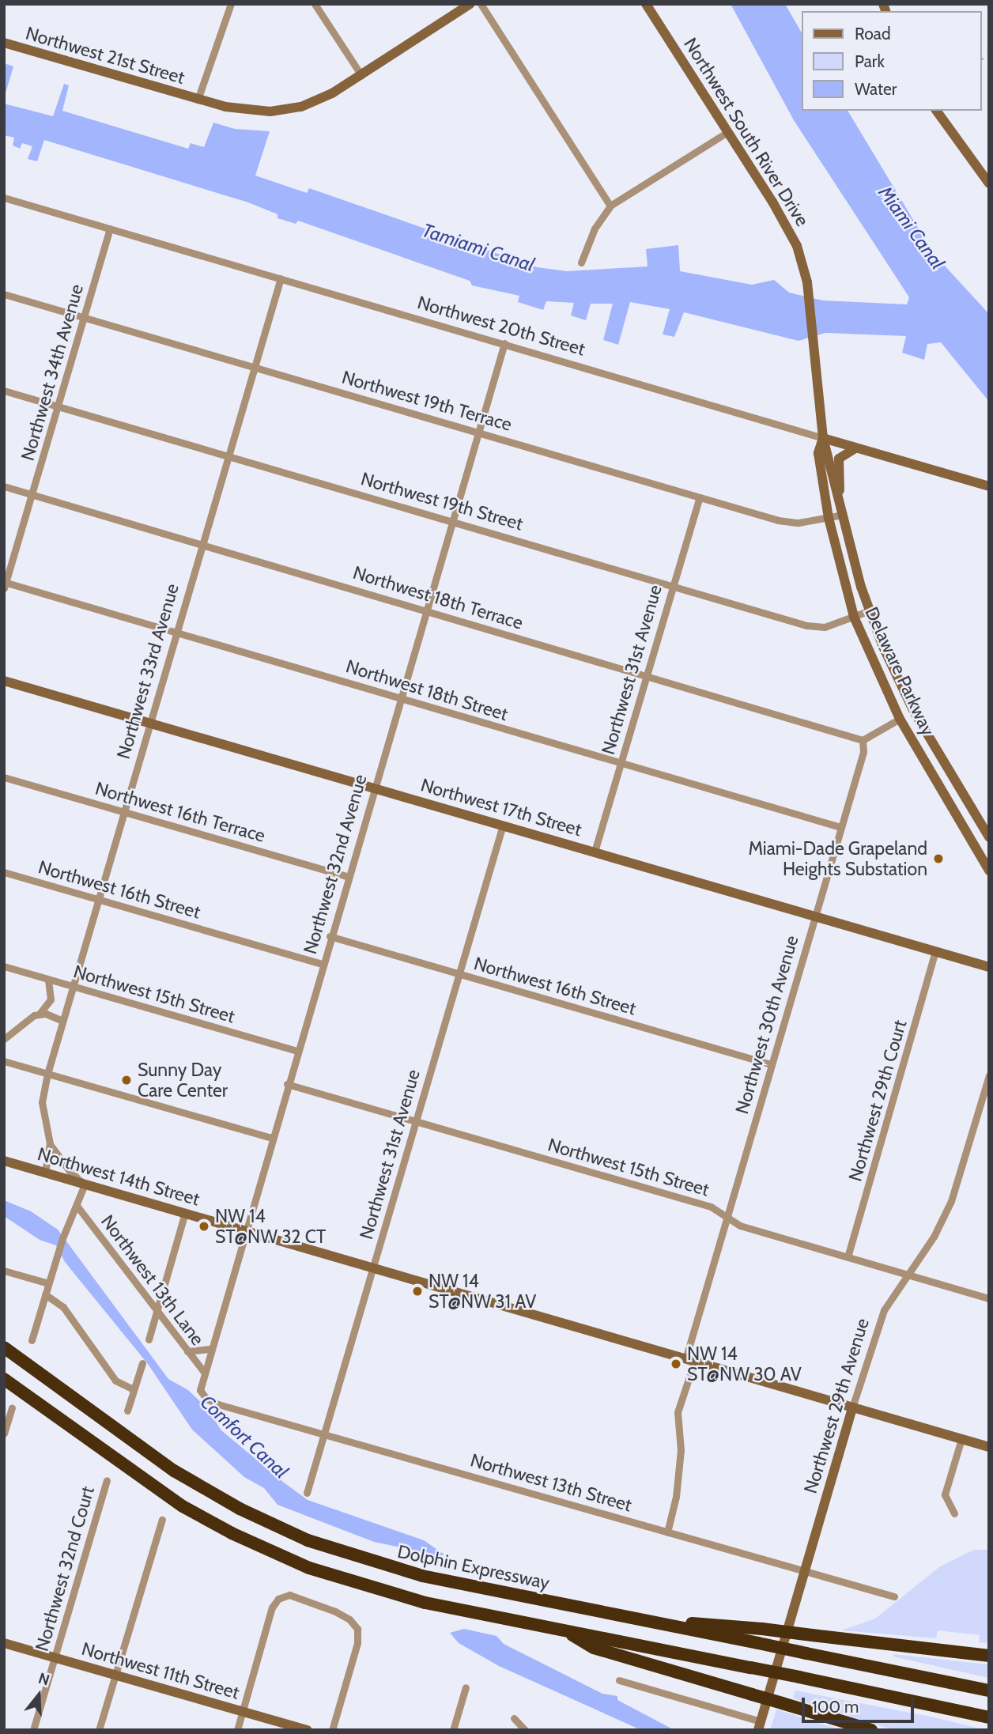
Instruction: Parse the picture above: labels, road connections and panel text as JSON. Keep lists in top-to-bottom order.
{
  "streets": {
    "highway": ["Dolphin Expressway"],
    "street": [
      "Northwest 21st Street",
      "Northwest South River Drive",
      "Northwest 20th Street",
      "Northwest 34th Avenue",
      "Northwest 19th Terrace",
      "Northwest 19th Street",
      "Northwest 18th Terrace",
      "Northwest 31st Avenue",
      "Northwest 33rd Avenue",
      "Delaware Parkway",
      "Northwest 18th Street",
      "Northwest 17th Street",
      "Northwest 16th Terrace",
      "Northwest 32nd Avenue",
      "Northwest 16th Street",
      "Northwest 15th Street",
      "Northwest 30th Avenue",
      "Northwest 29th Court",
      "Northwest 14th Street",
      "Northwest 13th Lane",
      "Northwest 29th Avenue",
      "Northwest 13th Street",
      "Northwest 32nd Court",
      "Northwest 11th Street"
    ]
  },
  "crossings": [
    ["Northwest South River Drive", "Delaware Parkway"],
    ["Northwest 20th Street", "Northwest 34th Avenue"],
    ["Northwest 20th Street", "Northwest 33rd Avenue"],
    ["Northwest 20th Street", "Delaware Parkway"],
    ["Northwest 20th Street", "Northwest 32nd Avenue"],
    ["Northwest 34th Avenue", "Northwest 19th Terrace"],
    ["Northwest 34th Avenue", "Northwest 19th Street"],
    ["Northwest 34th Avenue", "Northwest 18th Terrace"],
    ["Northwest 34th Avenue", "Northwest 18th Street"],
    ["Northwest 19th Terrace", "Northwest 31st Avenue"],
    ["Northwest 19th Terrace", "Northwest 33rd Avenue"],
    ["Northwest 19th Terrace", "Delaware Parkway"],
    ["Northwest 19th Terrace", "Northwest 32nd Avenue"],
    ["Northwest 19th Street", "Northwest 31st Avenue"],
    ["Northwest 19th Street", "Northwest 33rd Avenue"],
    ["Northwest 19th Street", "Delaware Parkway"],
    ["Northwest 19th Street", "Northwest 32nd Avenue"],
    ["Northwest 18th Terrace", "Northwest 31st Avenue"],
    ["Northwest 18th Terrace", "Northwest 33rd Avenue"],
    ["Northwest 18th Terrace", "Northwest 32nd Avenue"],
    ["Northwest 18th Terrace", "Northwest 30th Avenue"],
    ["Northwest 31st Avenue", "Northwest 18th Street"],
    ["Northwest 31st Avenue", "Northwest 17th Street"],
    ["Northwest 31st Avenue", "Northwest 16th Street"],
    ["Northwest 31st Avenue", "Northwest 15th Street"],
    ["Northwest 31st Avenue", "Northwest 14th Street"],
    ["Northwest 31st Avenue", "Northwest 13th Street"],
    ["Northwest 33rd Avenue", "Northwest 18th Street"],
    ["Northwest 33rd Avenue", "Northwest 17th Street"],
    ["Northwest 33rd Avenue", "Northwest 16th Terrace"],
    ["Northwest 33rd Avenue", "Northwest 16th Street"],
    ["Northwest 33rd Avenue", "Northwest 15th Street"],
    ["Northwest 18th Street", "Northwest 32nd Avenue"],
    ["Northwest 18th Street", "Northwest 30th Avenue"],
    ["Northwest 17th Street", "Northwest 32nd Avenue"],
    ["Northwest 17th Street", "Northwest 30th Avenue"],
    ["Northwest 17th Street", "Northwest 29th Court"],
    ["Northwest 16th Terrace", "Northwest 32nd Avenue"],
    ["Northwest 32nd Avenue", "Northwest 16th Street"],
    ["Northwest 32nd Avenue", "Northwest 15th Street"],
    ["Northwest 32nd Avenue", "Northwest 14th Street"],
    ["Northwest 32nd Avenue", "Northwest 13th Lane"],
    ["Northwest 32nd Avenue", "Northwest 13th Street"],
    ["Northwest 16th Street", "Northwest 30th Avenue"],
    ["Northwest 15th Street", "Northwest 30th Avenue"],
    ["Northwest 15th Street", "Northwest 29th Court"],
    ["Northwest 15th Street", "Northwest 29th Avenue"],
    ["Northwest 30th Avenue", "Northwest 14th Street"],
    ["Northwest 30th Avenue", "Northwest 13th Street"],
    ["Northwest 14th Street", "Northwest 29th Avenue"],
    ["Northwest 29th Avenue", "Northwest 13th Street"],
    ["Northwest 32nd Court", "Northwest 11th Street"]
  ],
  "water": ["Miami Canal", "Tamiami Canal", "Comfort Canal"],
  "places": [
    "Miami-Dade Grapeland Heights Substation",
    "Sunny Day Care Center",
    "NW 14 ST@NW 32 CT",
    "NW 14 ST@NW 31 AV",
    "NW 14 ST@NW 30 AV"
  ],
  "legend": ["Road", "Park", "Water"],
  "scale_bar": "100 m",
  "north": "top"
}
